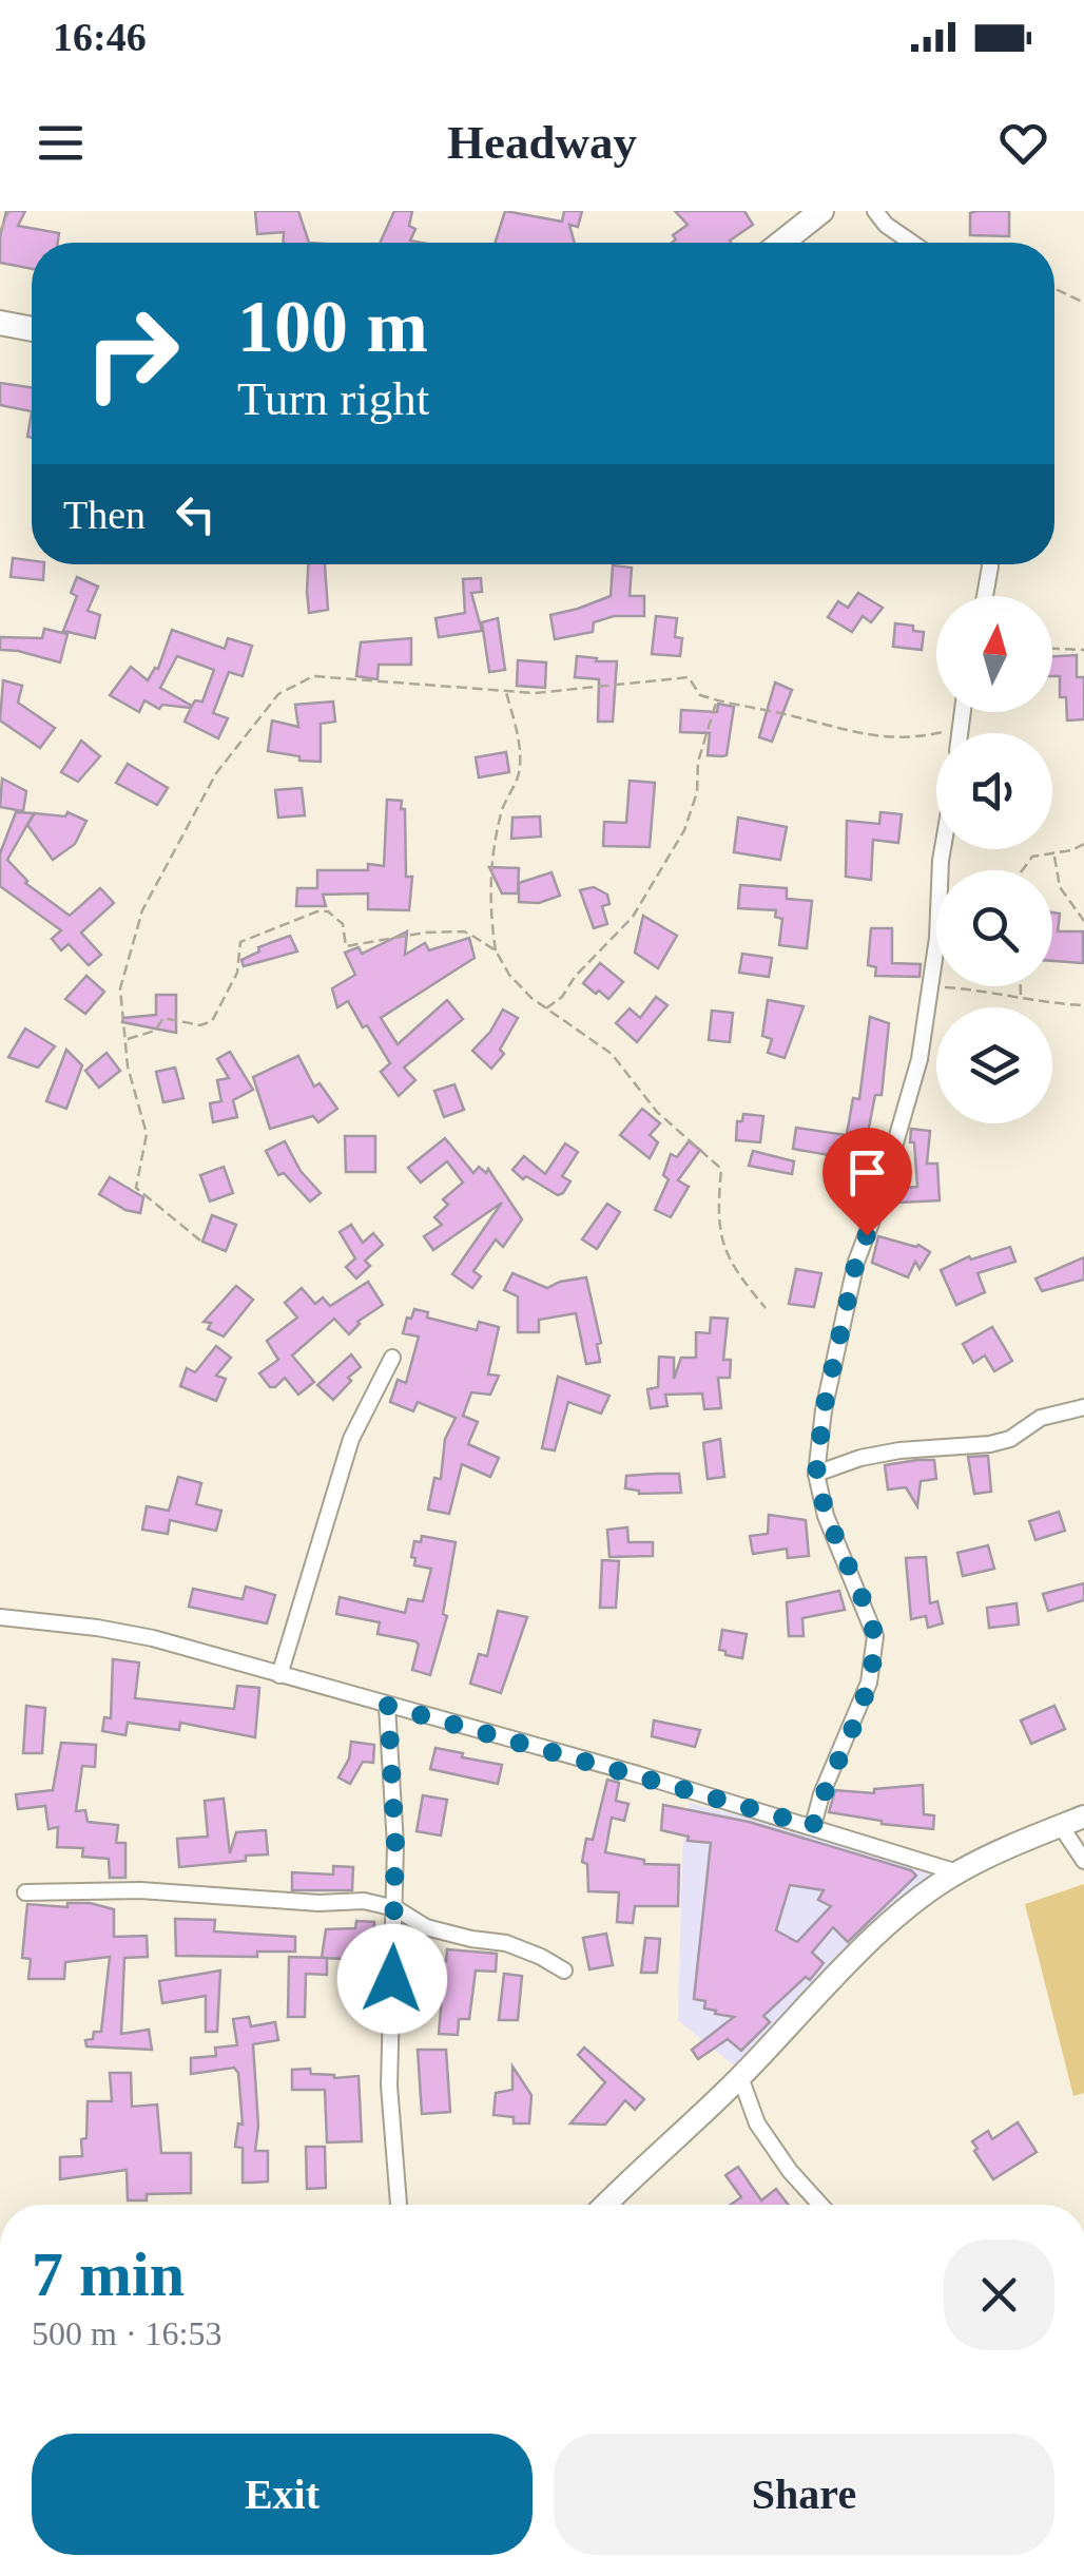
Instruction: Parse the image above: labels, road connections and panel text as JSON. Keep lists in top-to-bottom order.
{
  "north": "top",
  "page": {
    "status": "16:46",
    "header": "Headway",
    "turn": ["100 m", "Turn right"],
    "then": "Then",
    "heading": ["7 min", "500 m · 16:53"],
    "buttons": ["Exit", "Share"]
  }
}
